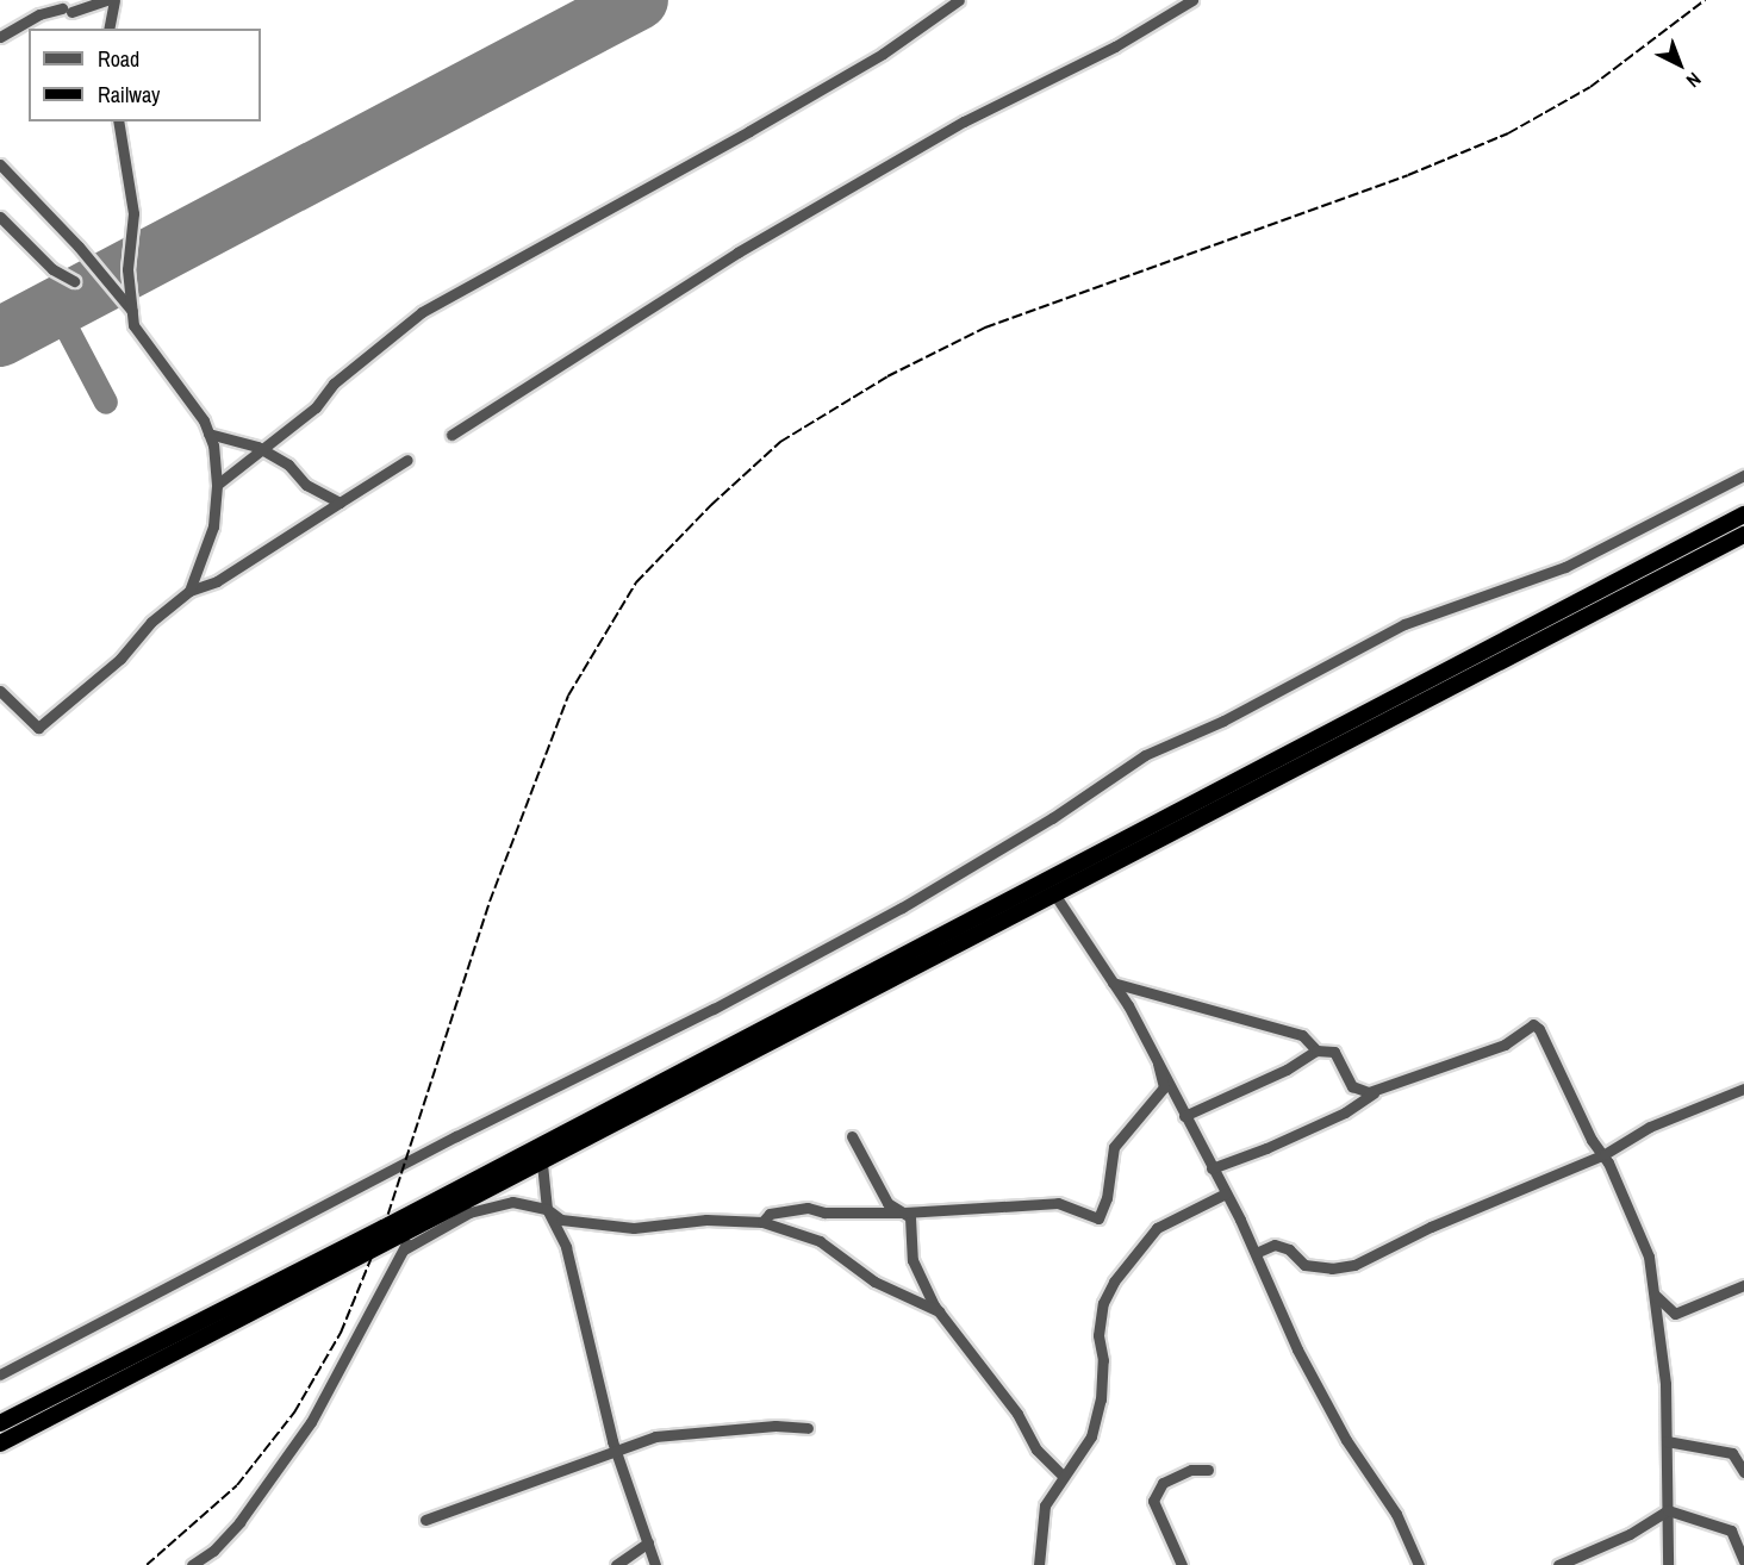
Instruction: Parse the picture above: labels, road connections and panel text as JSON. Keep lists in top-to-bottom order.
{
  "legend": ["Road", "Railway"],
  "north": "bottom right"
}
